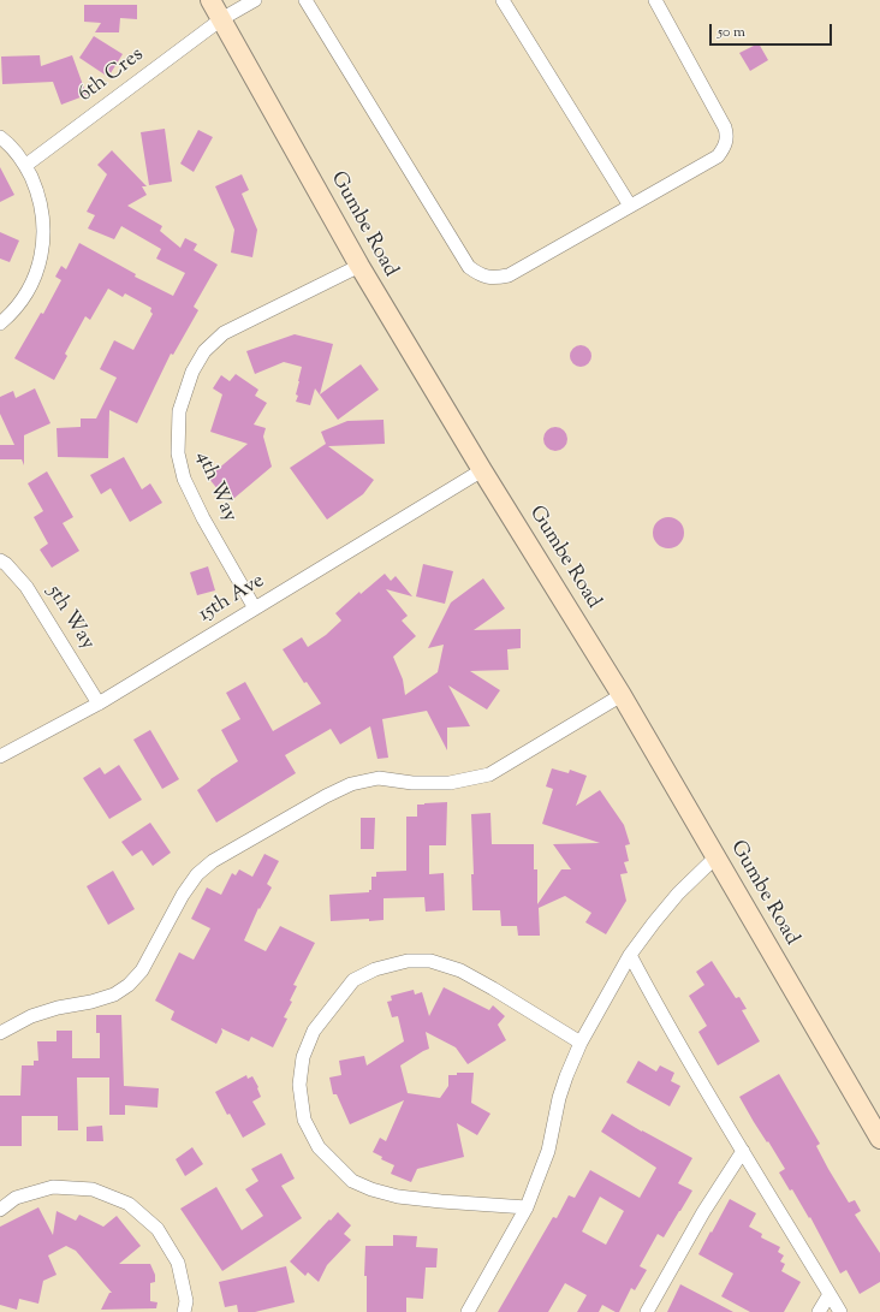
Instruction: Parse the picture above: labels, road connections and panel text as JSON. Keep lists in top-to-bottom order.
{
  "streets": {
    "street": [
      "6th Cres",
      "Gumbe Road",
      "4th Way",
      "15th Ave",
      "5th Way"
    ]
  },
  "crossings": [
    ["6th Cres", "Gumbe Road"],
    ["Gumbe Road", "4th Way"],
    ["Gumbe Road", "15th Ave"],
    ["4th Way", "15th Ave"],
    ["15th Ave", "5th Way"]
  ],
  "scale_bar": "50 m"
}
